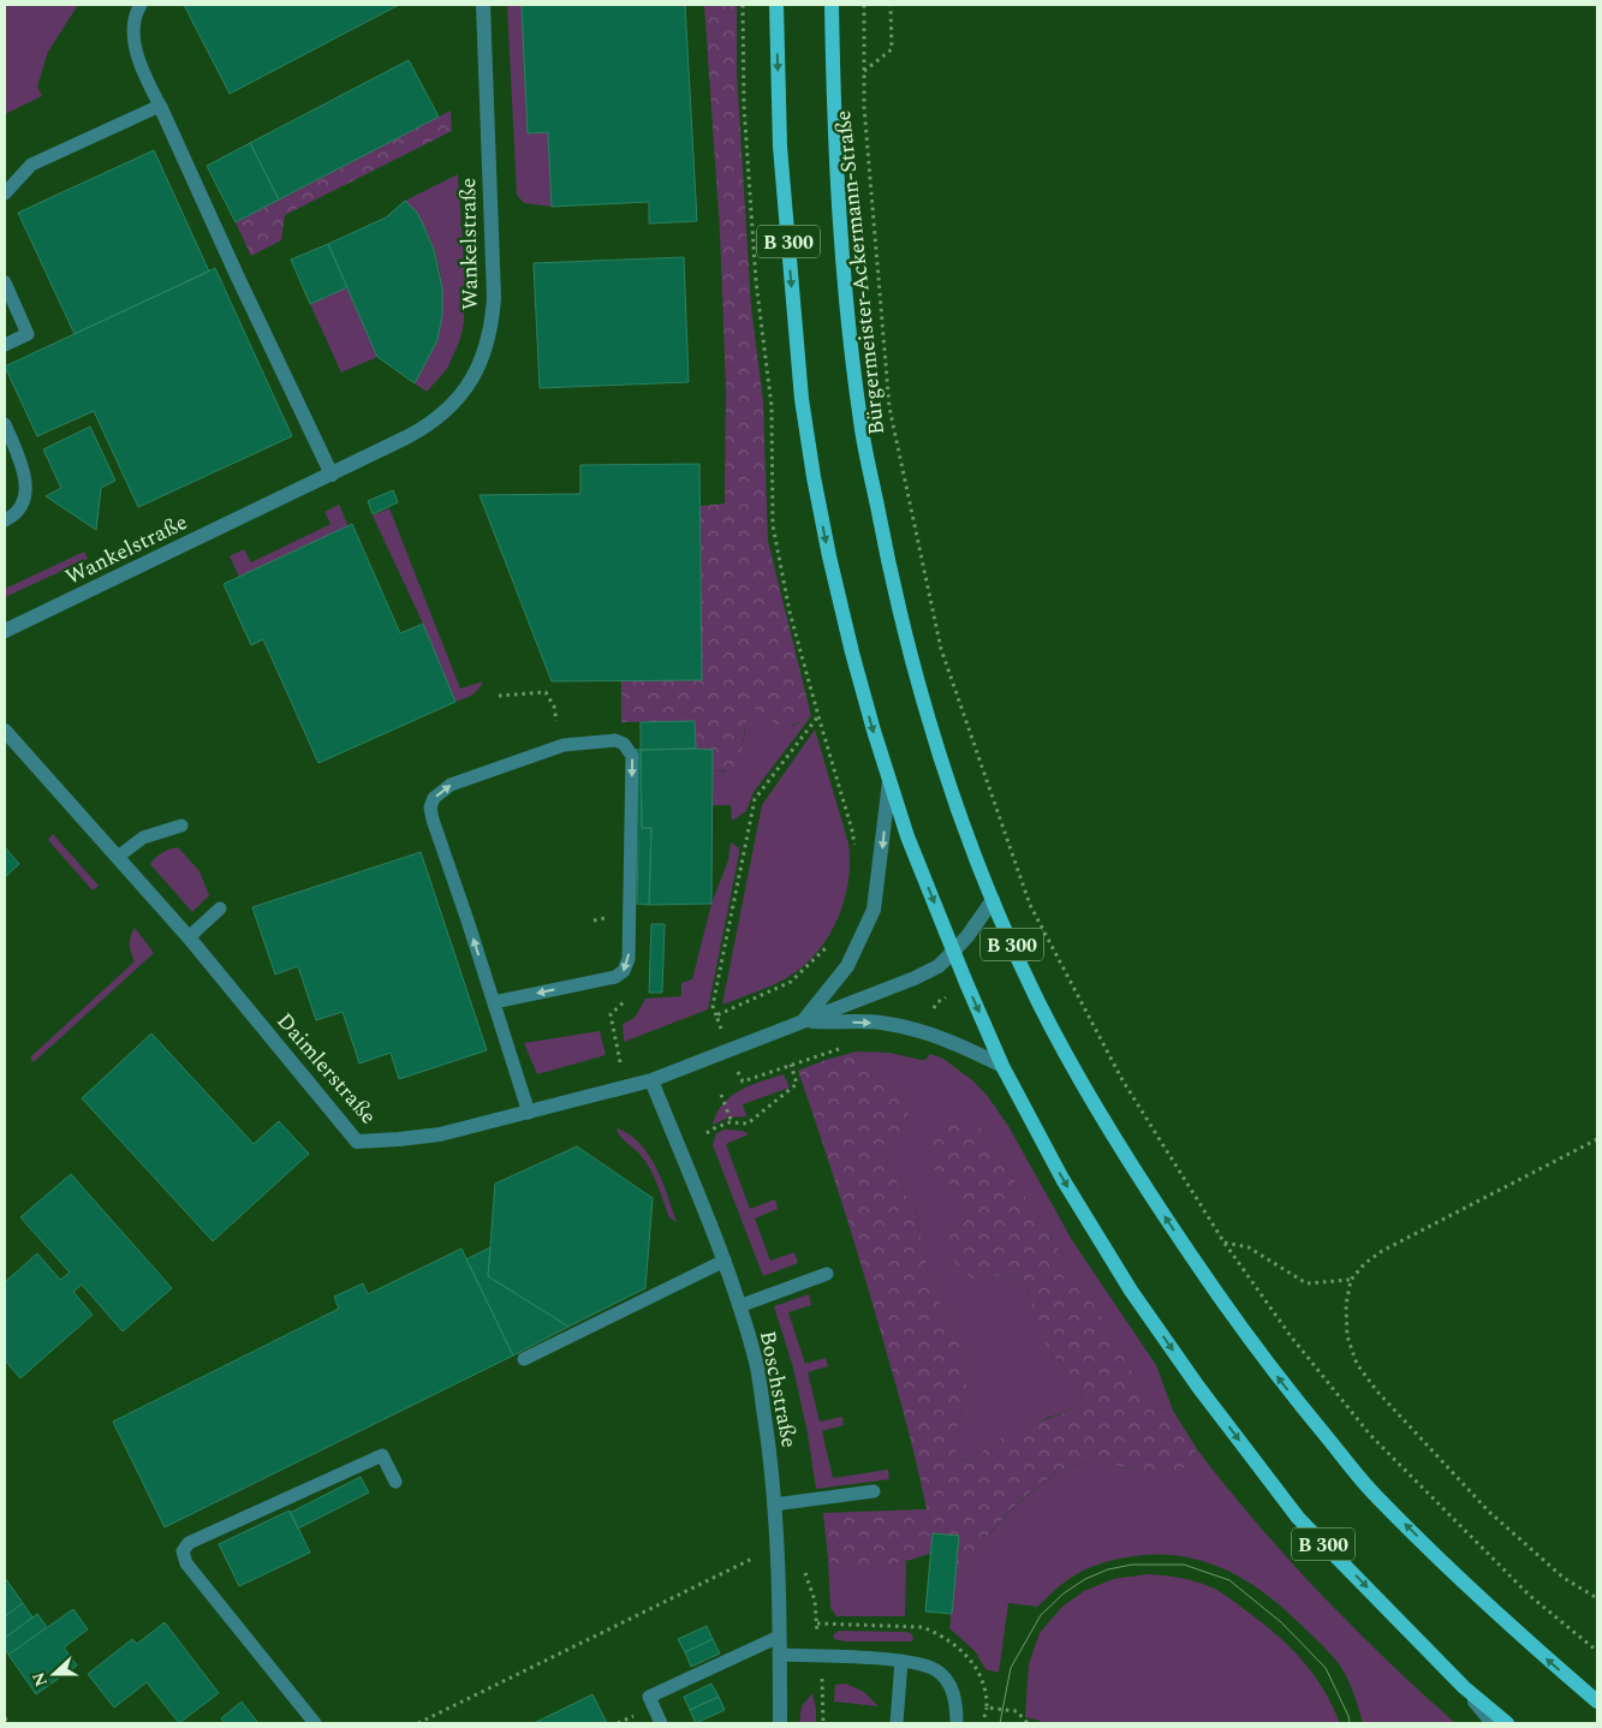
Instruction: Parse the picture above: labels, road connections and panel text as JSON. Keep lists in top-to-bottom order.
{
  "streets": {
    "main road": ["B 300", "Bürgermeister-Ackermann-Straße"],
    "street": ["Wankelstraße", "Daimlerstraße", "Boschstraße"]
  },
  "crossings": [
    ["B 300", "Daimlerstraße"],
    ["Bürgermeister-Ackermann-Straße", "Daimlerstraße"],
    ["Daimlerstraße", "Boschstraße"]
  ],
  "north": "left"
}
